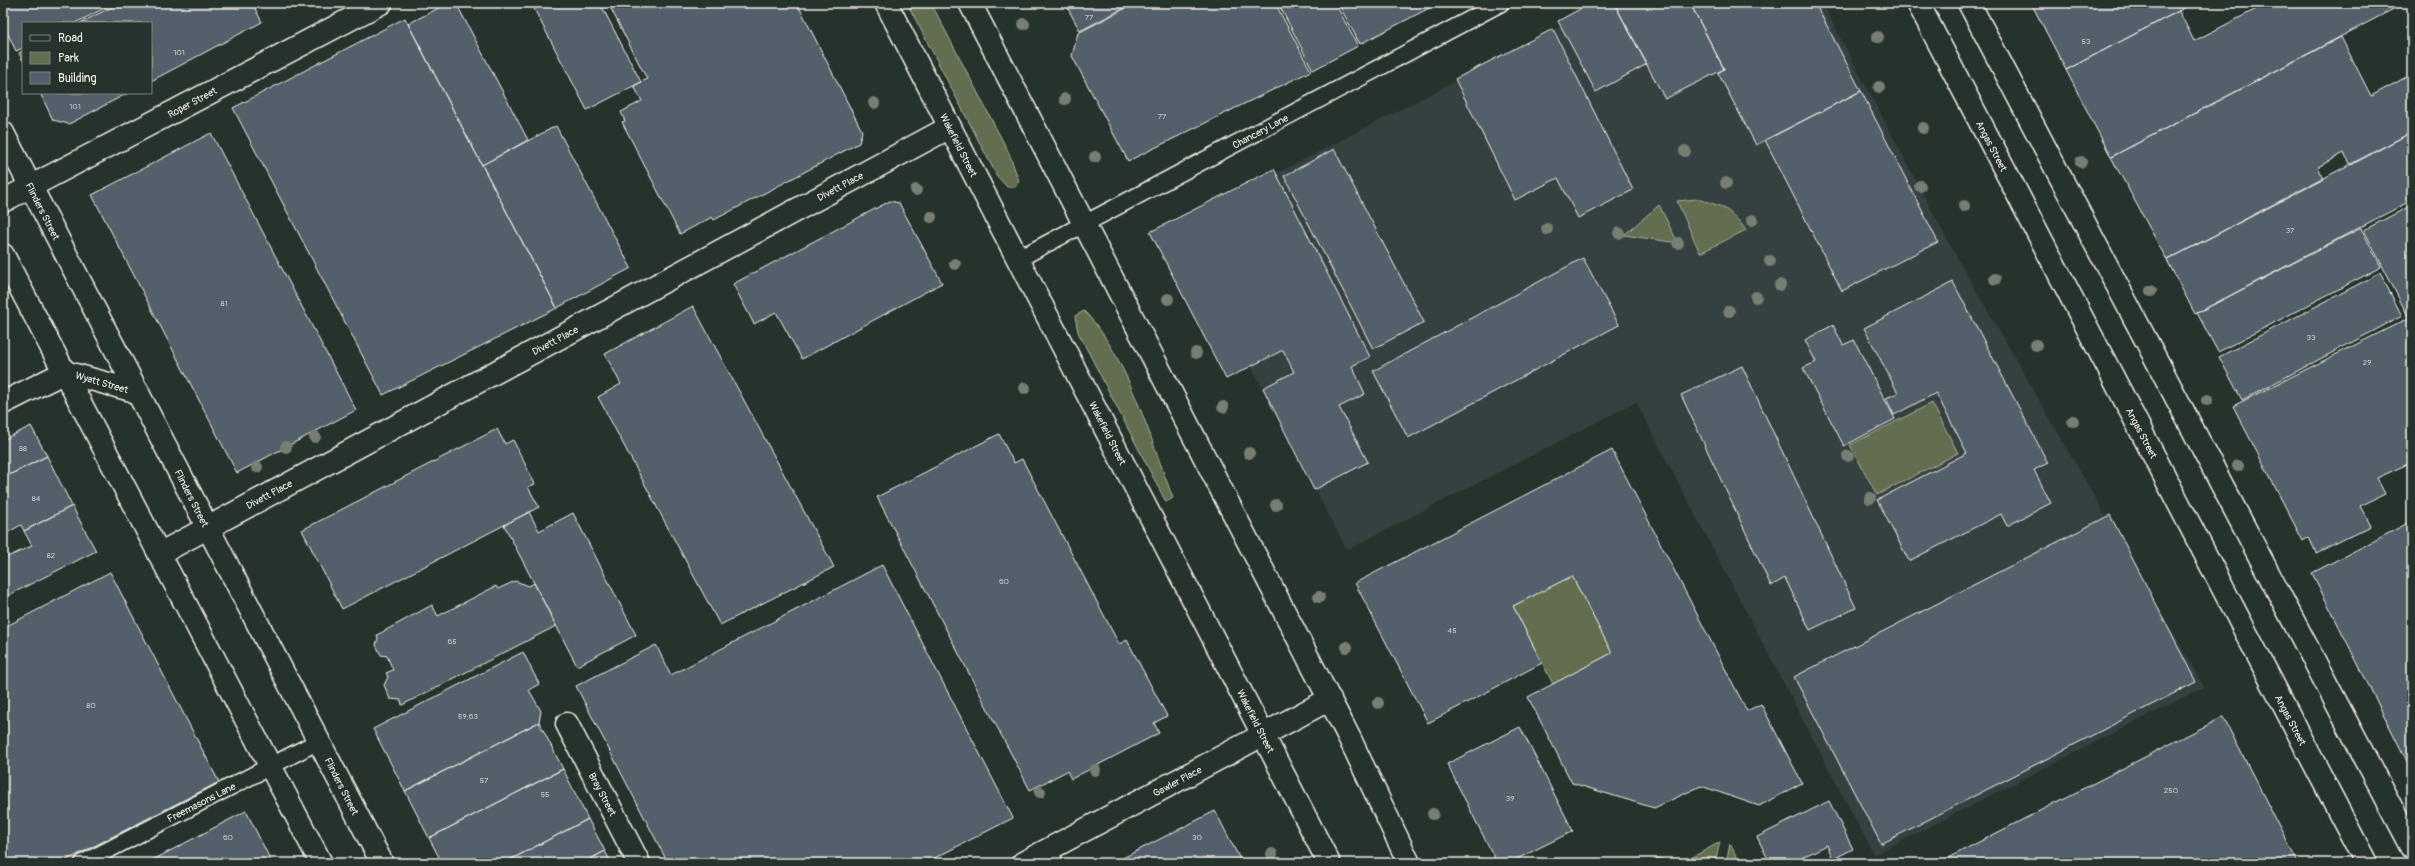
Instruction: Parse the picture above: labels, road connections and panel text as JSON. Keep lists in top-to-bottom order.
{
  "streets": {
    "street": [
      "Roper Street",
      "Wakefield Street",
      "Angas Street",
      "Divett Place",
      "Flinders Street",
      "Wyatt Street",
      "Gawler Place",
      "Bray Street"
    ],
    "lane": ["Chancery Lane", "Freemasons Lane"]
  },
  "crossings": [
    ["Roper Street", "Flinders Street"],
    ["Chancery Lane", "Wakefield Street"],
    ["Wakefield Street", "Divett Place"],
    ["Wakefield Street", "Gawler Place"],
    ["Divett Place", "Flinders Street"],
    ["Flinders Street", "Wyatt Street"],
    ["Flinders Street", "Freemasons Lane"]
  ],
  "house_numbers": [
    "77",
    "53",
    "101",
    "101",
    "77",
    "37",
    "81",
    "33",
    "29",
    "88",
    "84",
    "82",
    "60",
    "45",
    "65",
    "80",
    "59;63",
    "57",
    "250",
    "55",
    "39",
    "60",
    "30"
  ],
  "legend": ["Road", "Park", "Building"]
}
